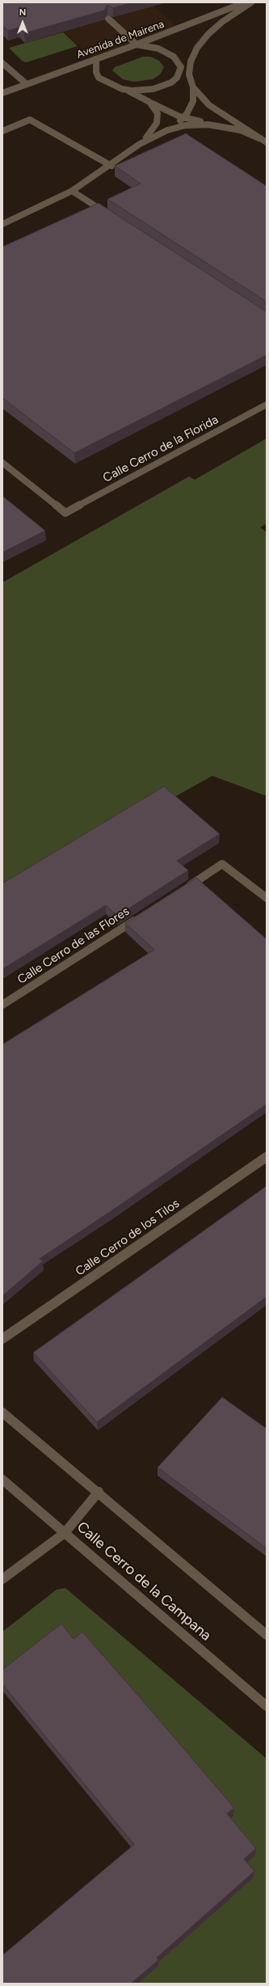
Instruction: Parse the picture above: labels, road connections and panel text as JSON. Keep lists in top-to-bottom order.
{
  "streets": {
    "street": [
      "Avenida de Mairena",
      "Calle Cerro de la Florida",
      "Calle Cerro de las Flores",
      "Calle Cerro de los Tilos",
      "Calle Cerro de la Campana"
    ]
  },
  "north": "top"
}
